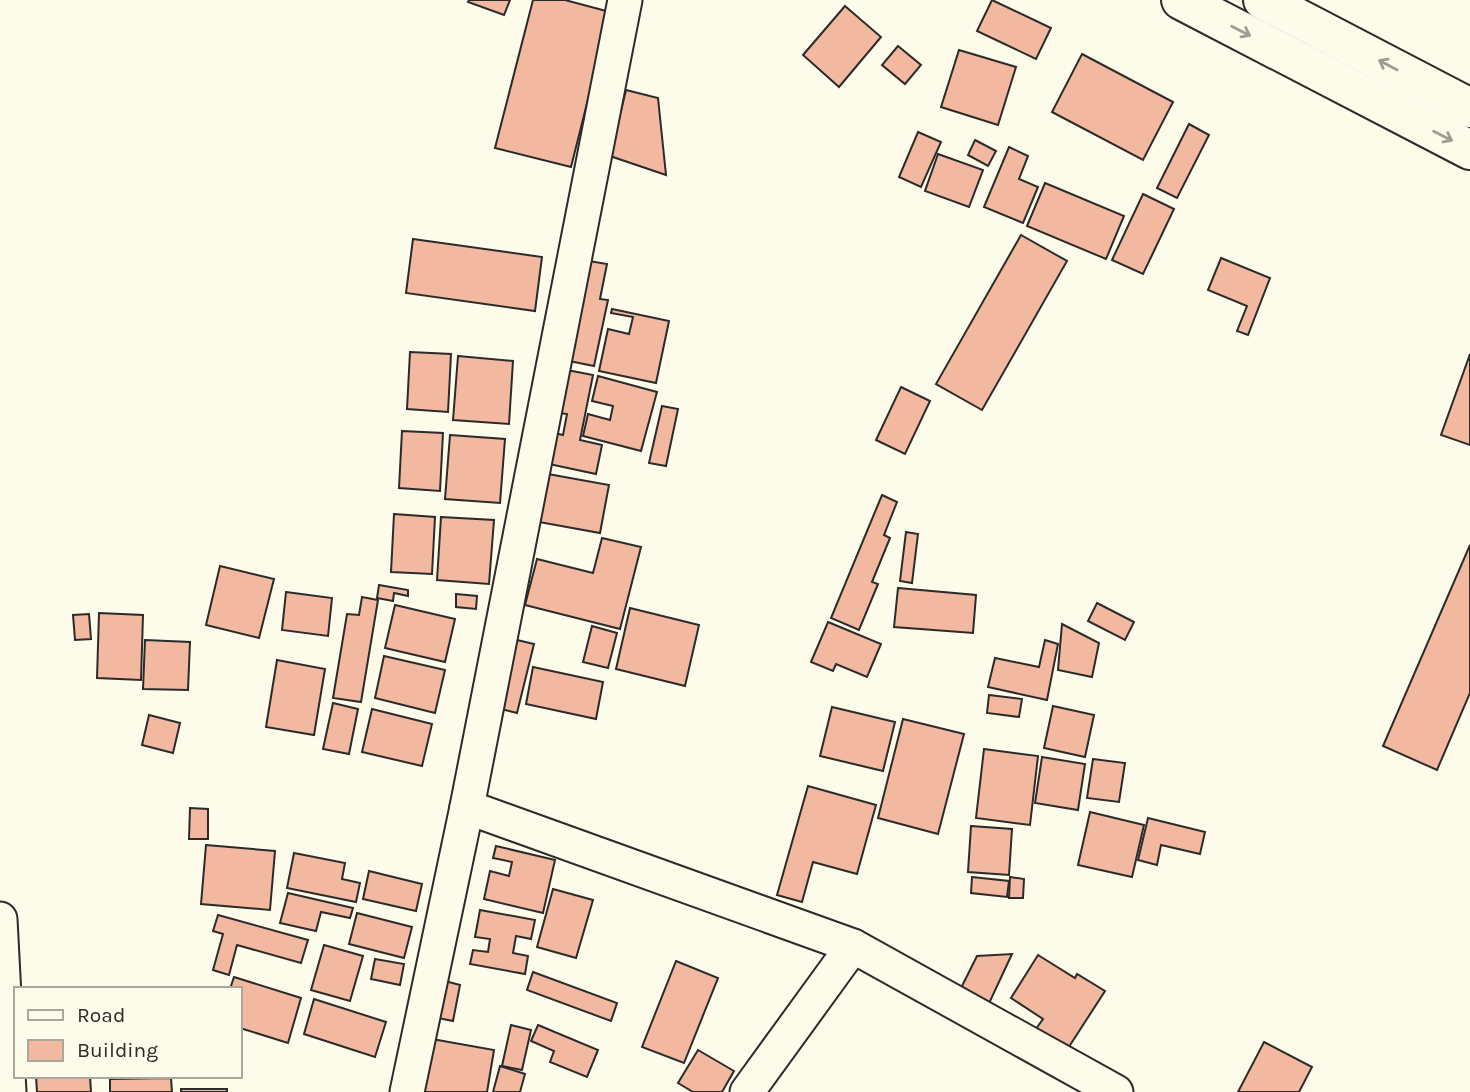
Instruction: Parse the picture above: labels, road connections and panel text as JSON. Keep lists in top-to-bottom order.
{
  "legend": ["Road", "Building"]
}
